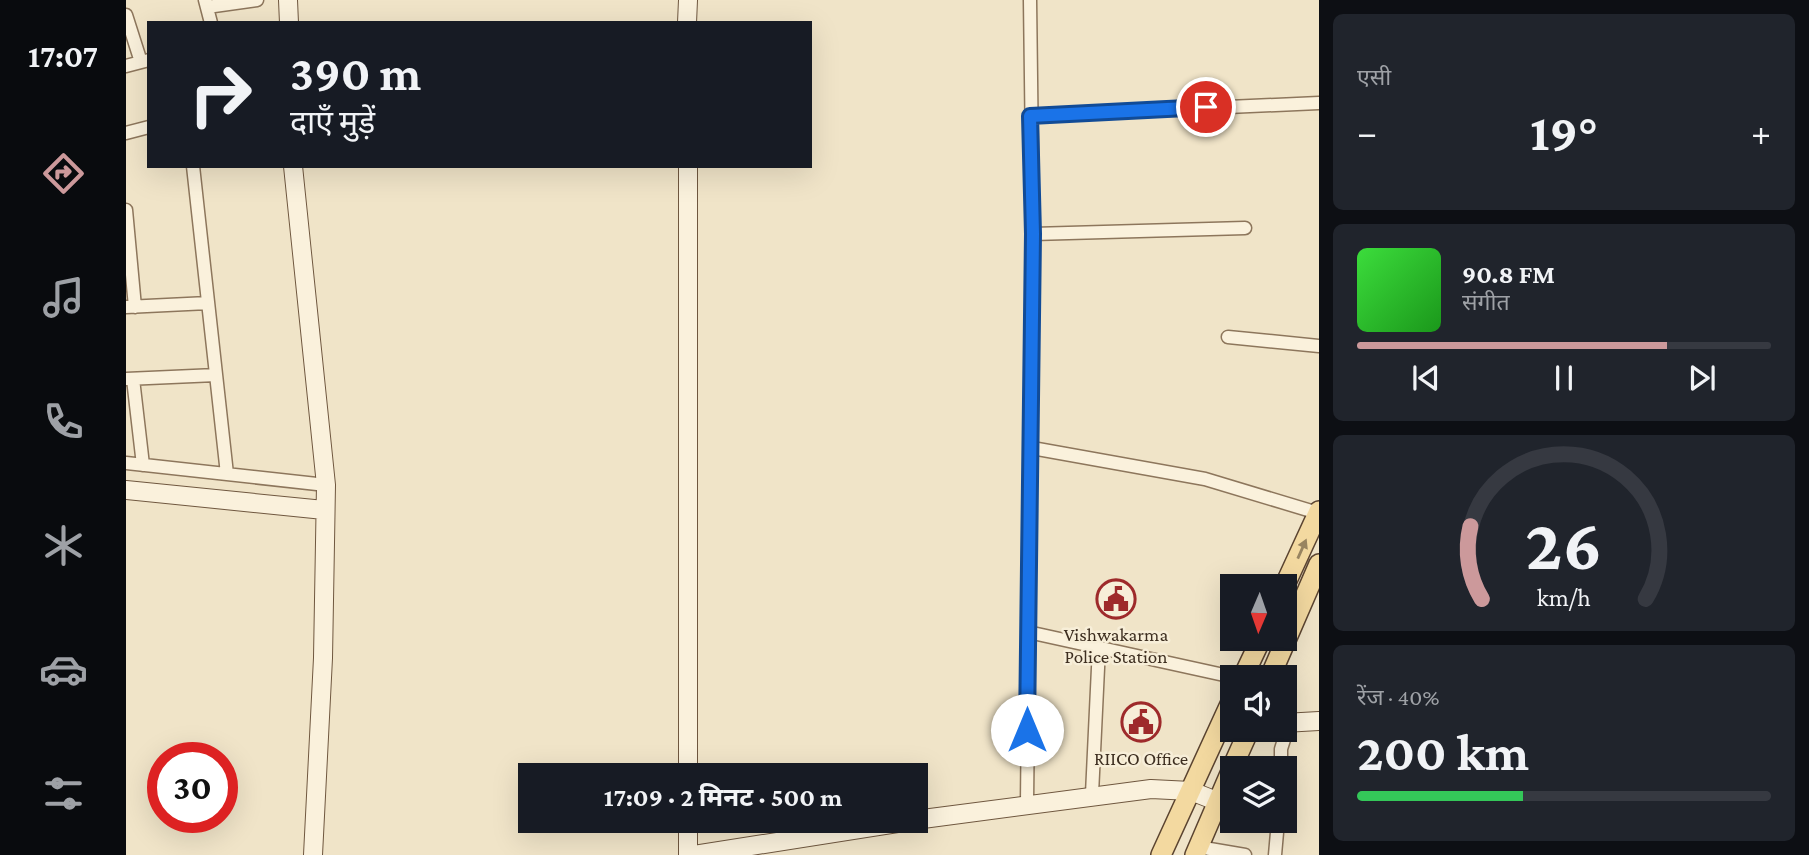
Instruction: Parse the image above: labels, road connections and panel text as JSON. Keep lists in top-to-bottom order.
{
  "places": {
    "public building": ["Vishwakarma Police Station", "RIICO Office"]
  },
  "north": "bottom",
  "page": {
    "tabs": "17:07",
    "tile": [
      "एसी",
      ["रेंज · 40%", "200 km"]
    ],
    "turn": ["390 m", "दाएँ मुड़ें"],
    "heat": ["−", "19°", "+"],
    "song": ["90.8 FM", "संगीत"],
    "limit": "30",
    "trip": "17:09 · 2 मिनट · 500 m",
    "gauge": ["26", "km/h"]
  }
}
